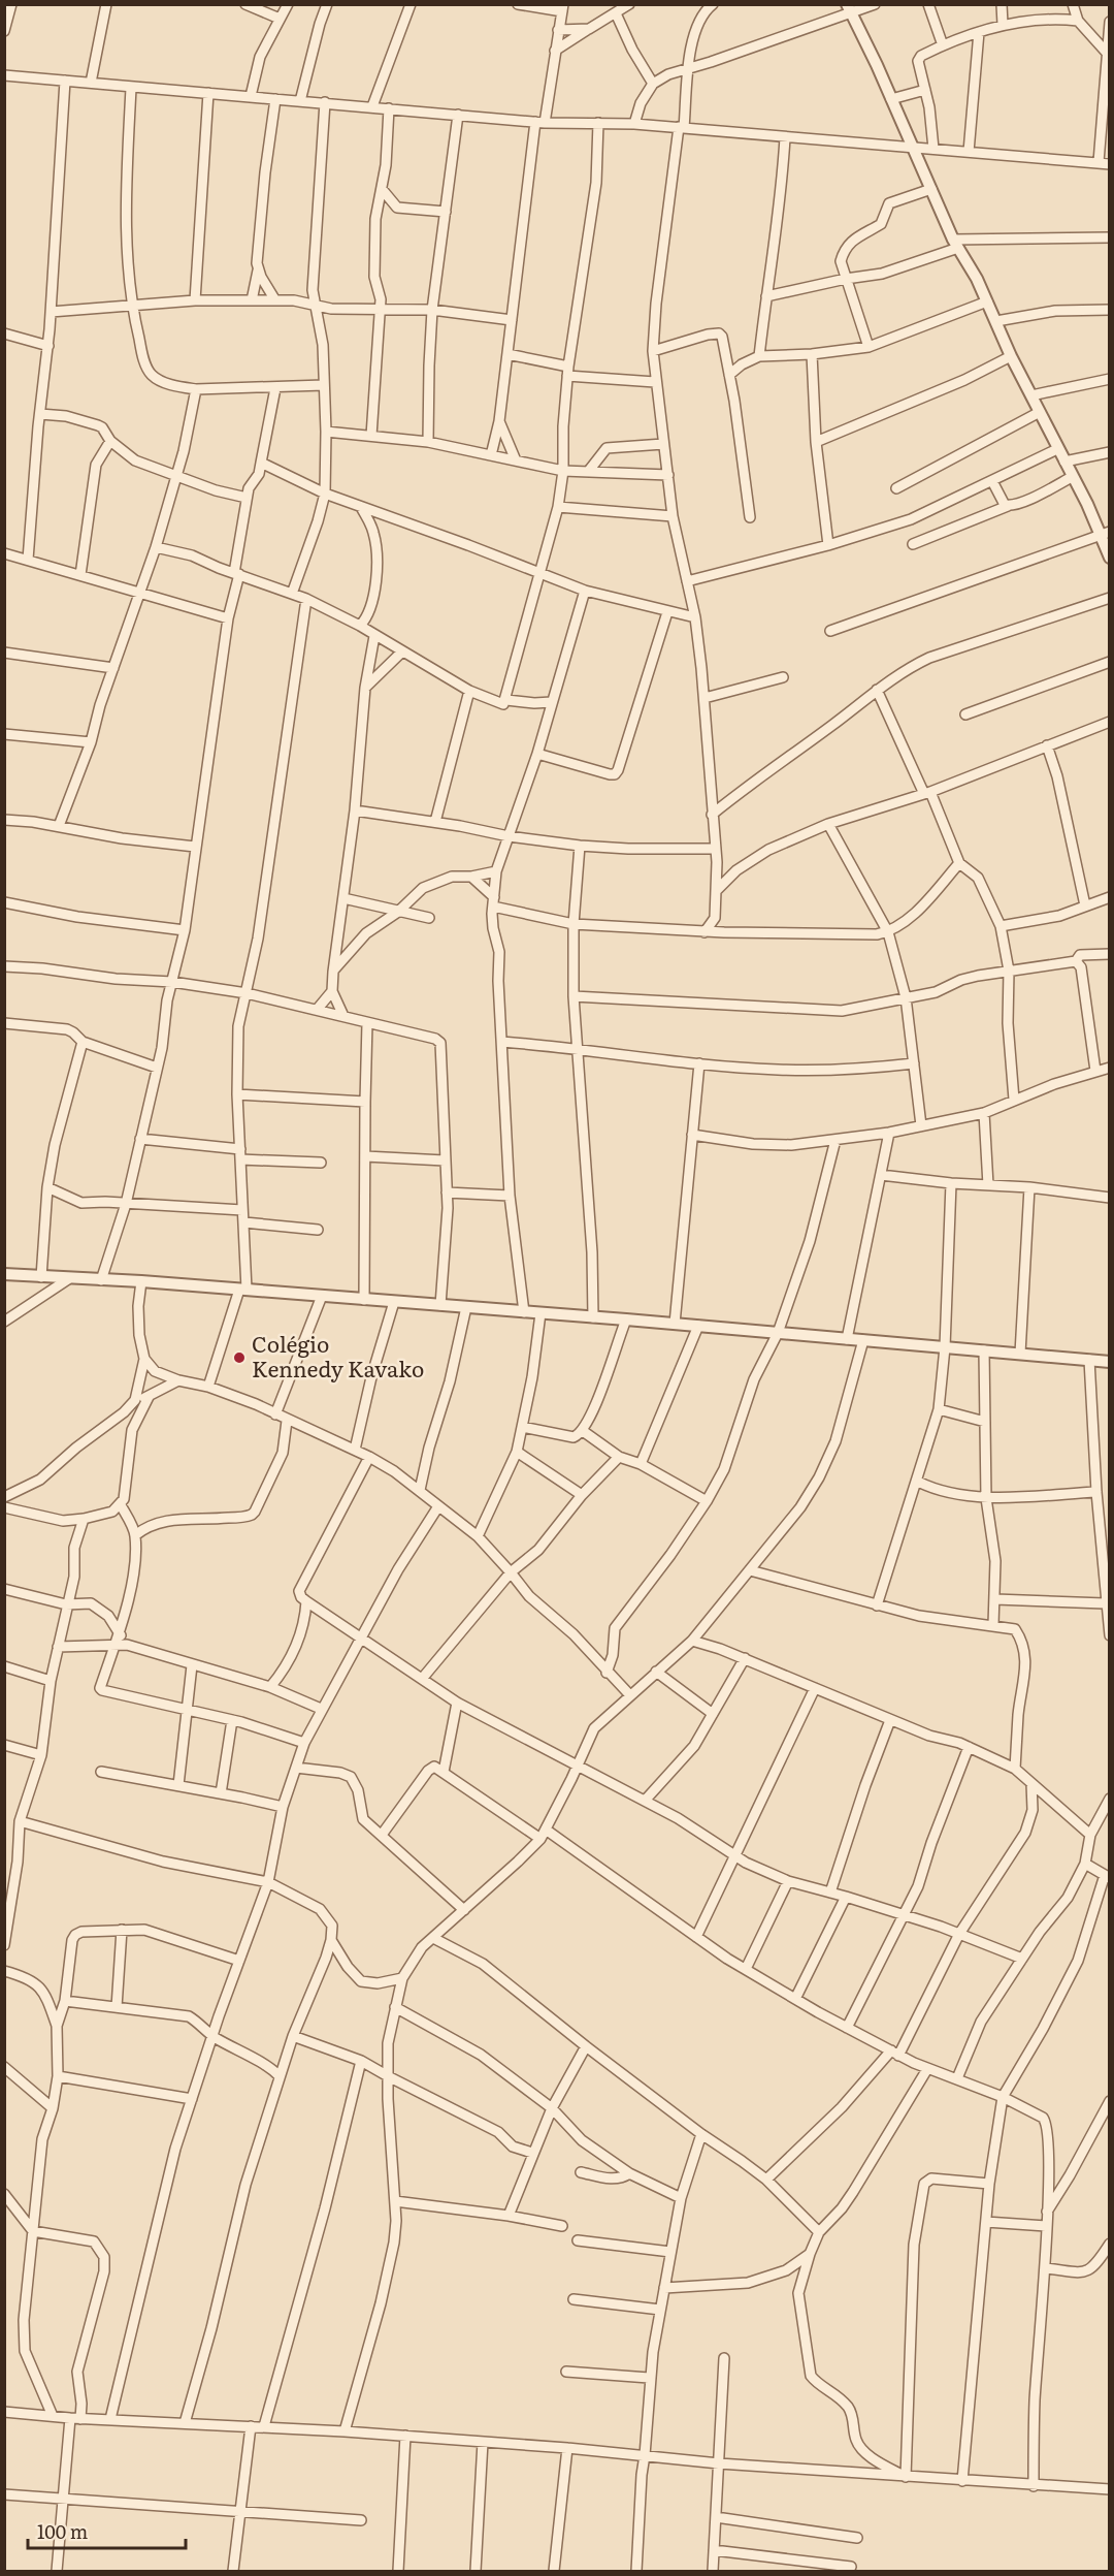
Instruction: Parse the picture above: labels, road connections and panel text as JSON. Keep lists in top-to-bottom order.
{
  "places": ["Colégio Kennedy Kavako"],
  "scale_bar": "100 m"
}
